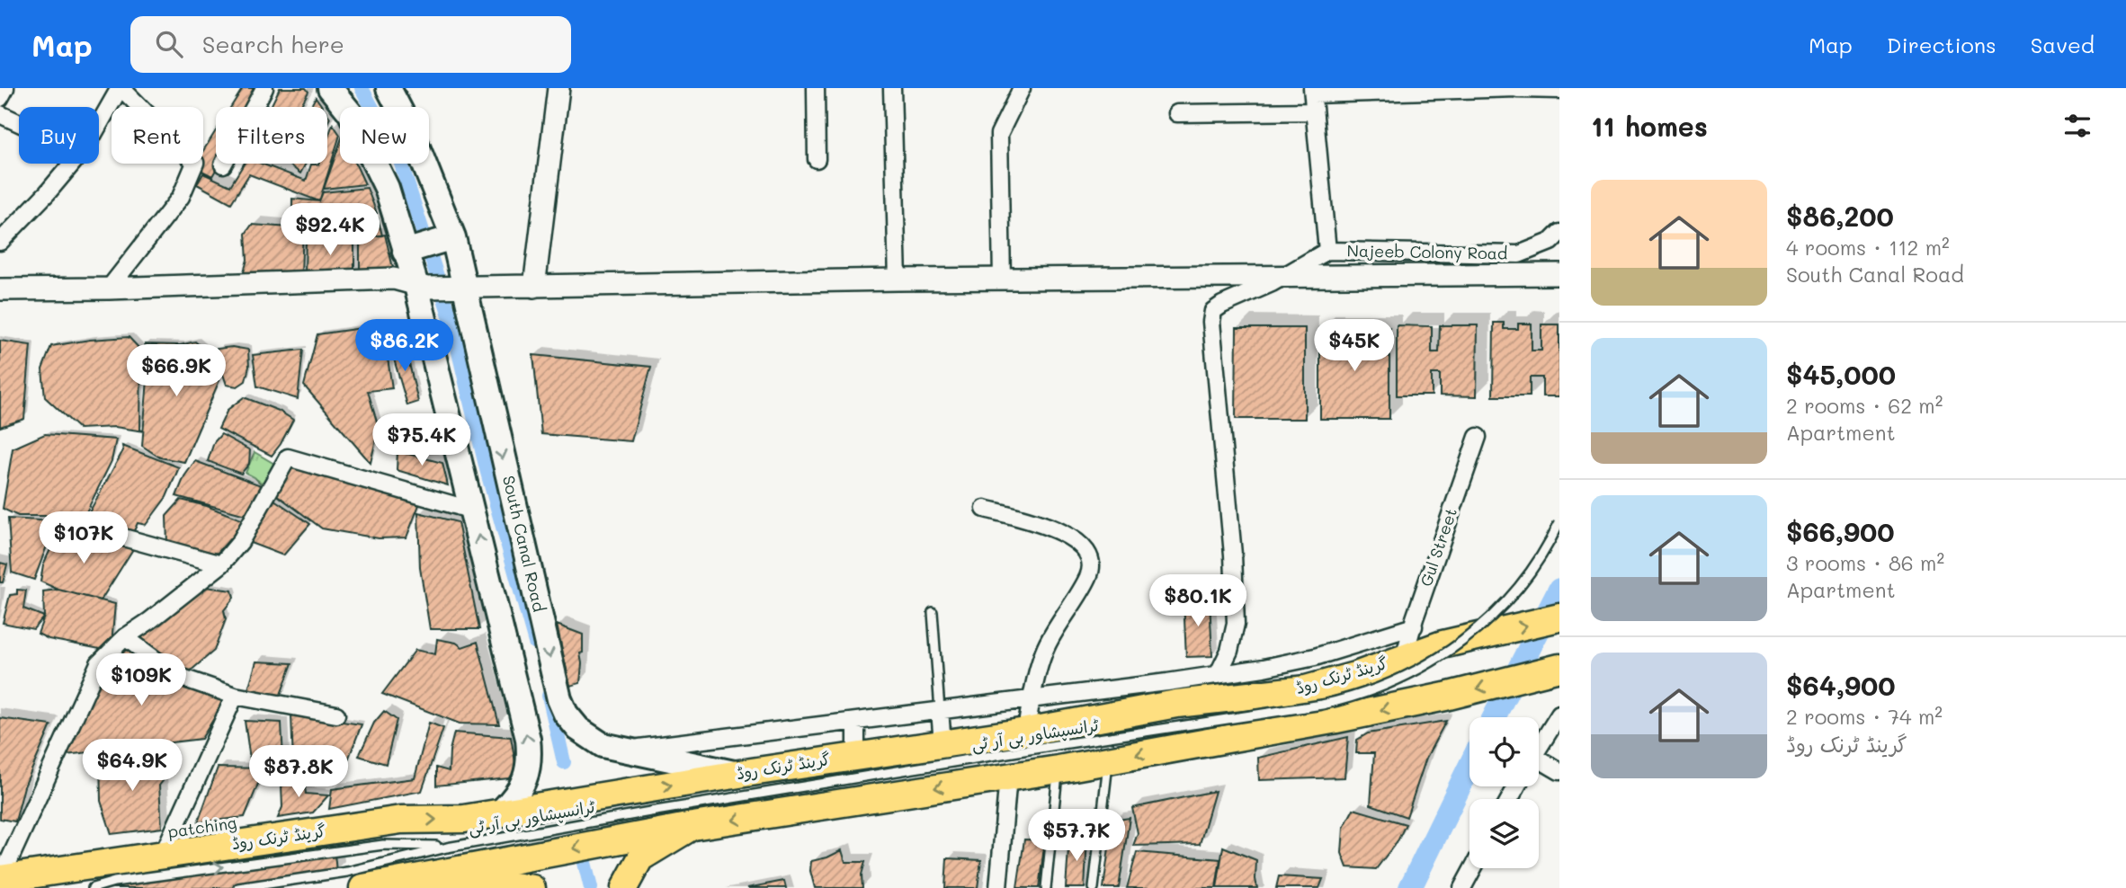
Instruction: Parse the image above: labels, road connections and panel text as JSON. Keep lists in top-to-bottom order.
{
  "streets": {
    "highway": ["گرینڈ ٹرنک روڈ"],
    "main road": ["South Canal Road"],
    "street": ["Najeeb Colony Road", "Gul Street"],
    "lane": ["ٹرانسپشاور بی آر ٹی", "patching"]
  },
  "crossings": [
    ["South Canal Road", "گرینڈ ٹرنک روڈ"],
    ["Gul Street", "گرینڈ ٹرنک روڈ"],
    ["گرینڈ ٹرنک روڈ", "patching"]
  ],
  "page": {
    "header": "Map",
    "search": "Search here",
    "nav": ["Map", "Directions", "Saved"],
    "heading": "11 homes",
    "chip": [
      "Buy",
      "Rent",
      "Filters",
      "New"
    ],
    "list": [
      {
        "name": "$86,200",
        "note": "4 rooms · 112 m² · South Canal Road"
      },
      {
        "name": "$45,000",
        "note": "2 rooms · 62 m² · Apartment"
      },
      {
        "name": "$66,900",
        "note": "3 rooms · 86 m² · Apartment"
      },
      {
        "name": "$64,900",
        "note": "2 rooms · 74 m² · گرینڈ ٹرنک روڈ"
      }
    ],
    "price": [
      "$92.4K",
      "$86.2K",
      "$45K",
      "$66.9K",
      "$75.4K",
      "$107K",
      "$80.1K",
      "$109K",
      "$64.9K",
      "$87.8K",
      "$57.7K"
    ]
  }
}
